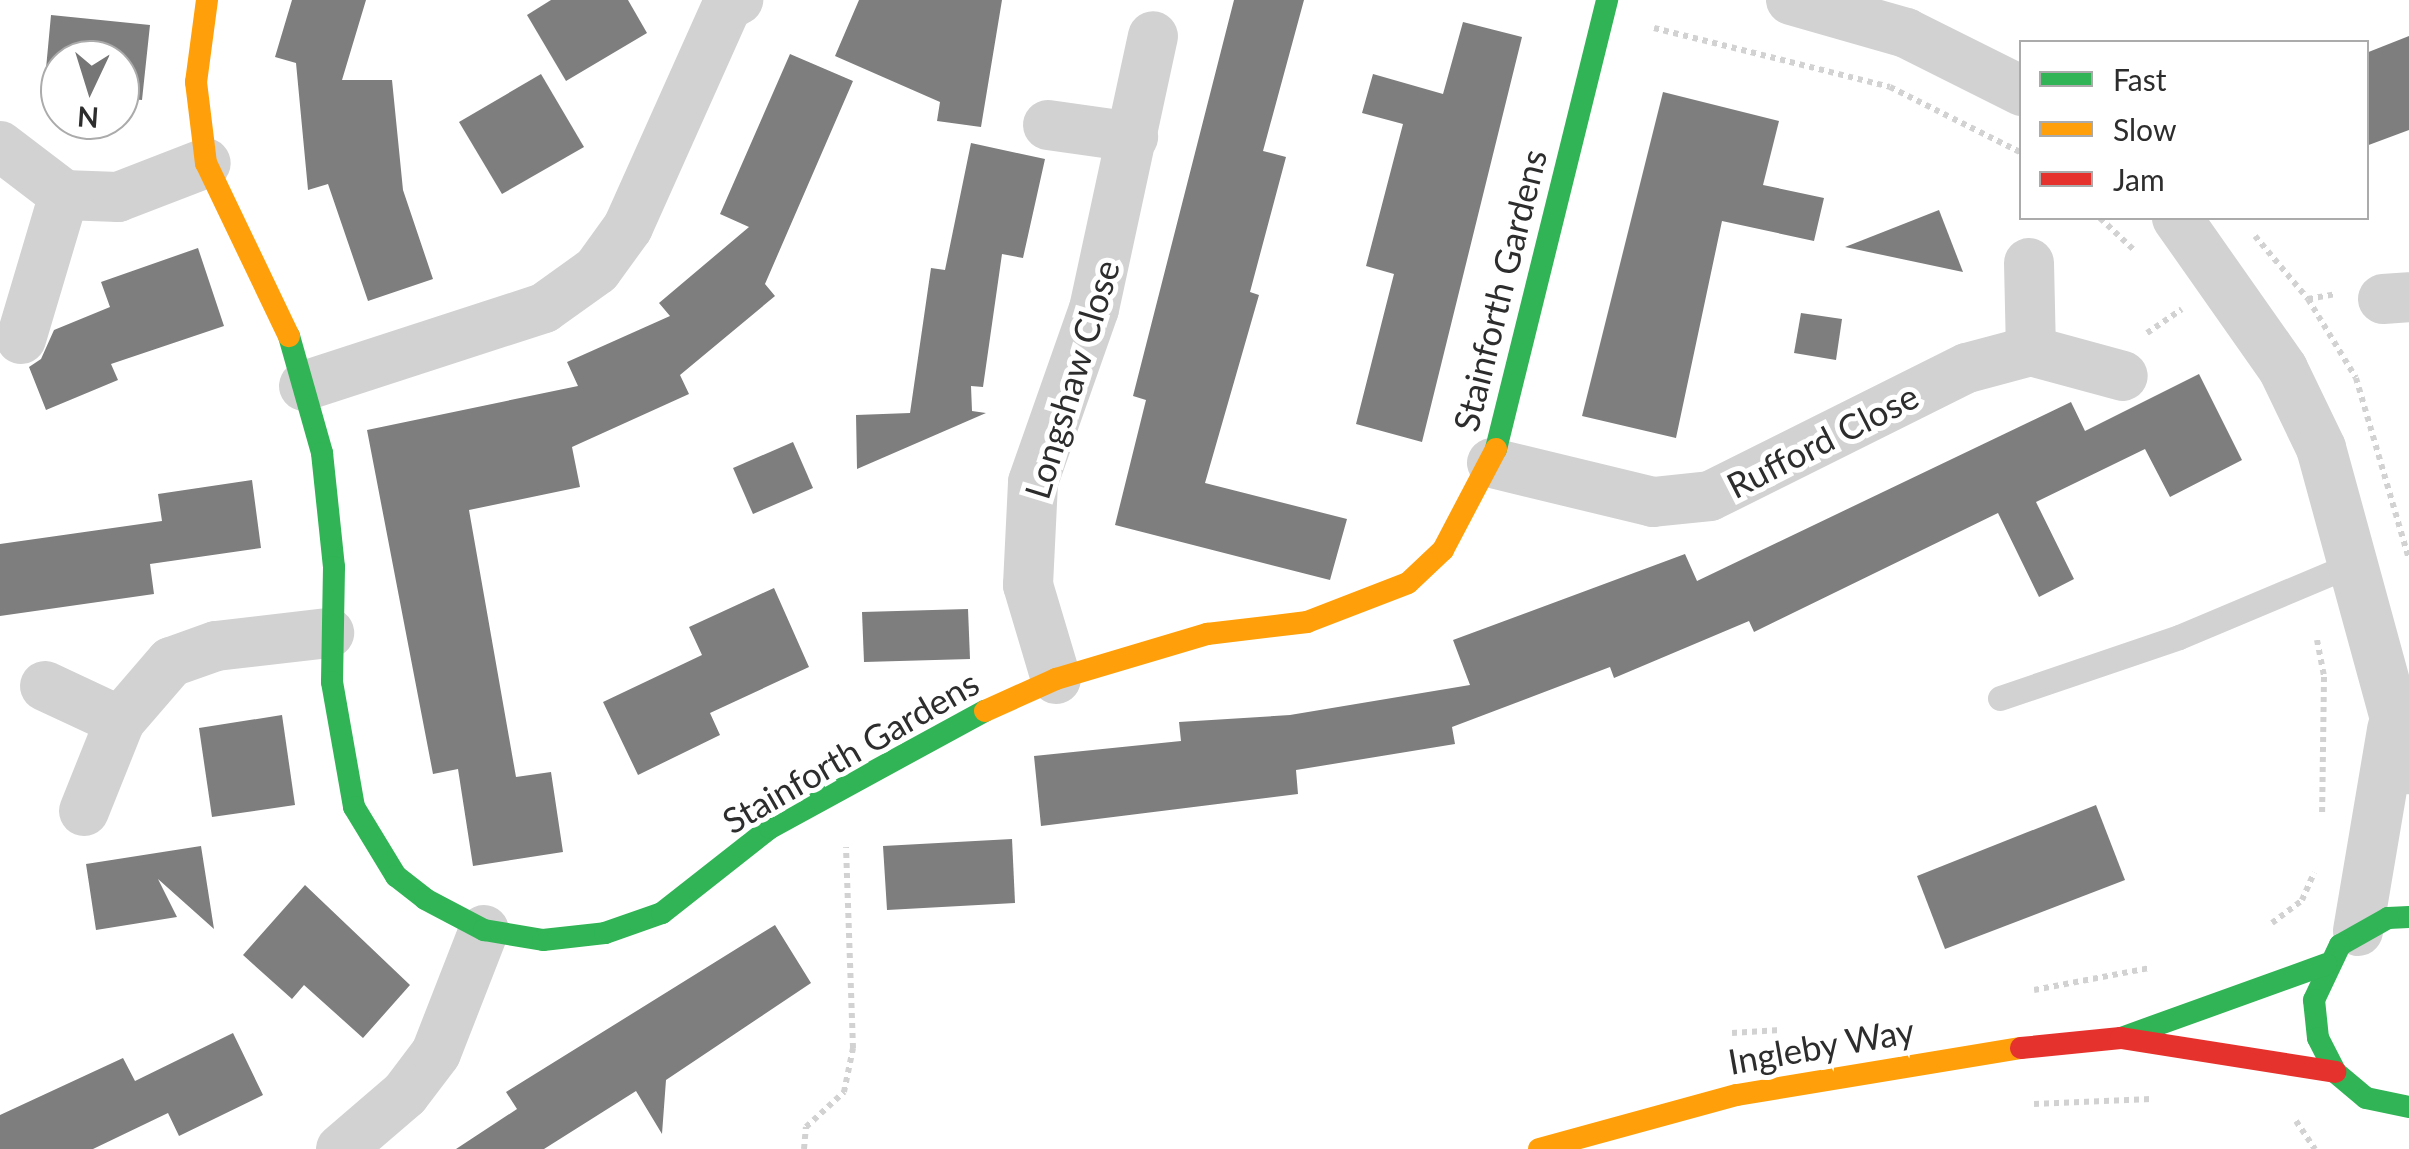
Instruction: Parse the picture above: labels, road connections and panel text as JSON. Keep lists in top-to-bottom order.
{
  "streets": {
    "street": [
      "Stainforth Gardens",
      "Longshaw Close",
      "Rufford Close",
      "Ingleby Way"
    ]
  },
  "crossings": [
    ["Stainforth Gardens", "Longshaw Close"],
    ["Stainforth Gardens", "Rufford Close"]
  ],
  "legend": ["Fast", "Slow", "Jam"],
  "north": "bottom"
}
